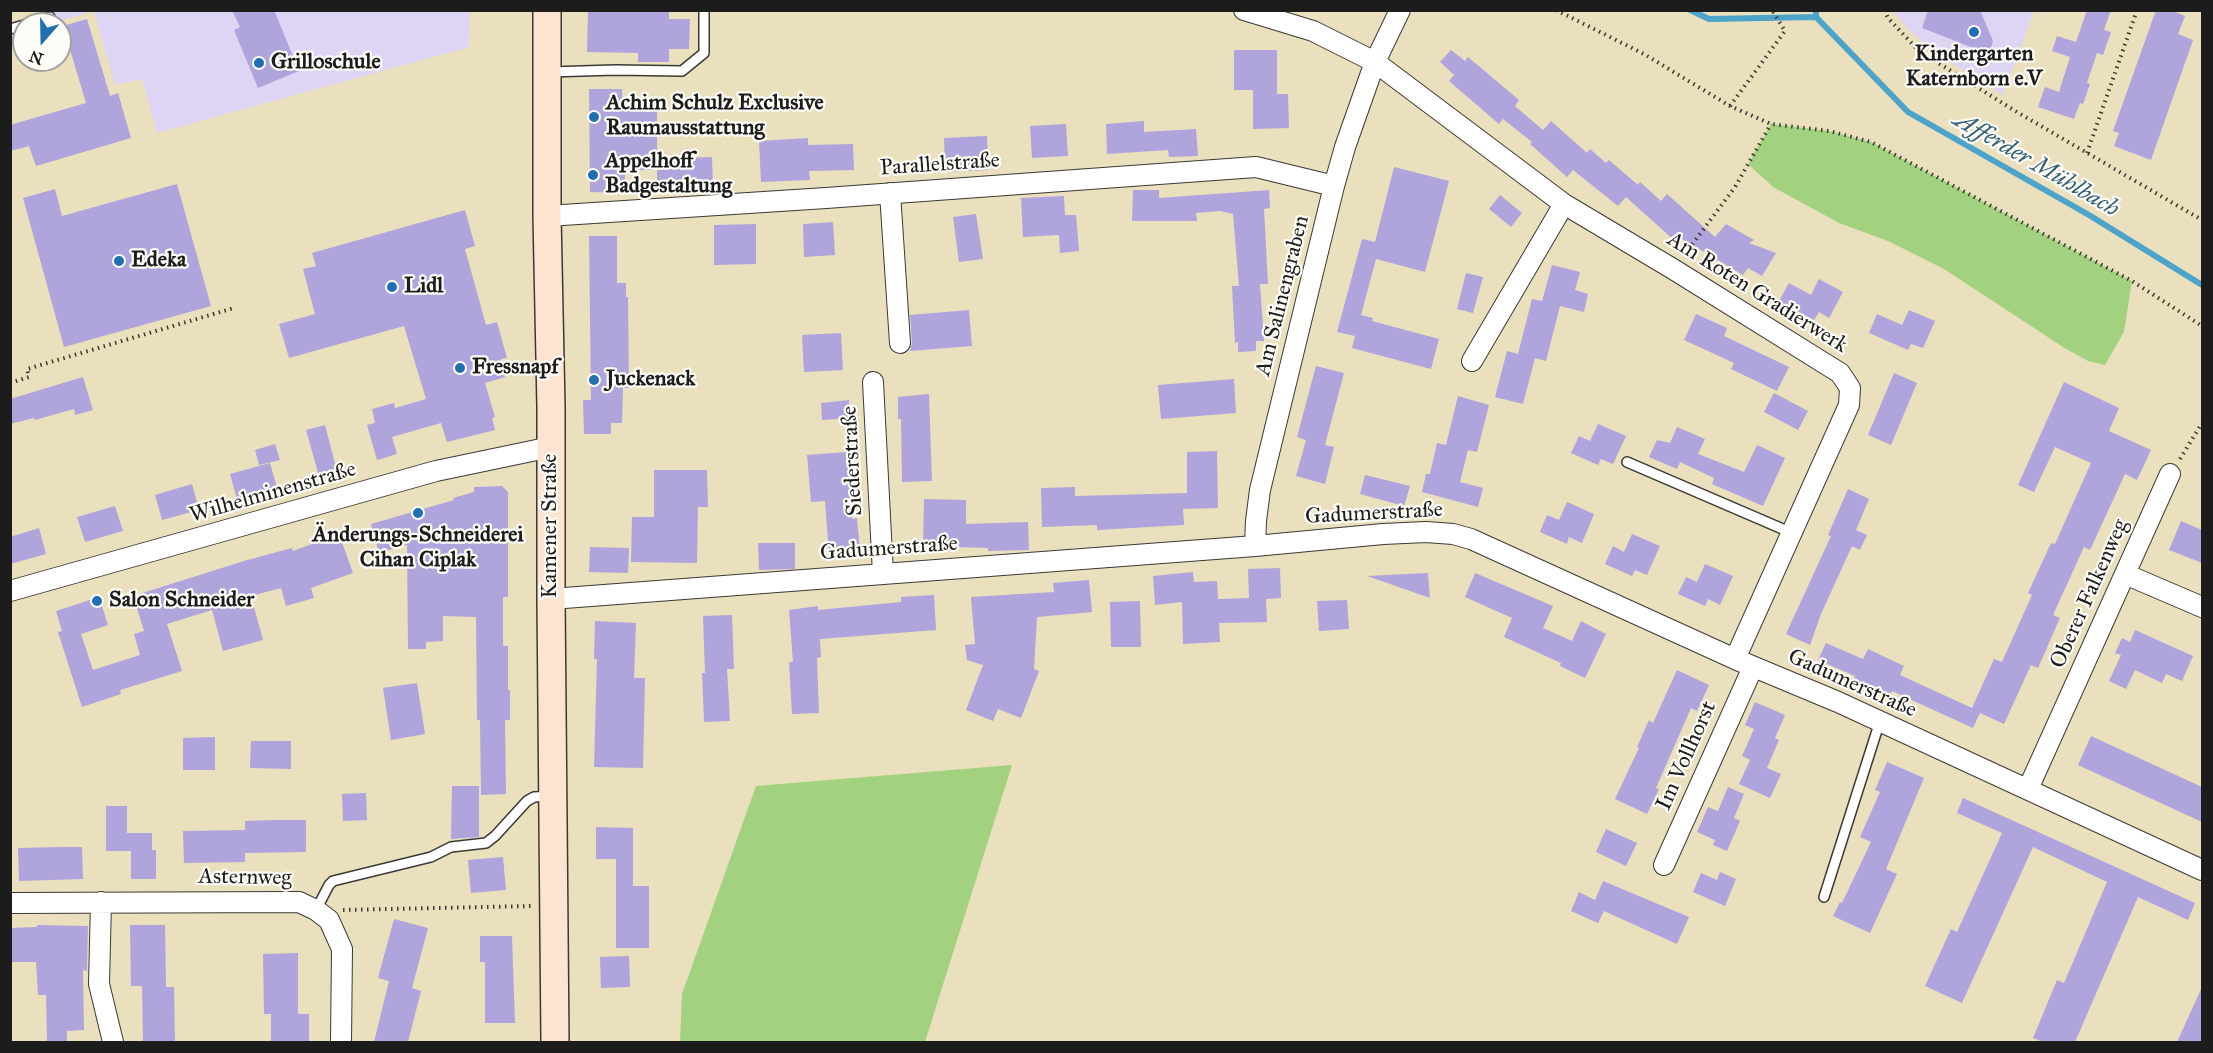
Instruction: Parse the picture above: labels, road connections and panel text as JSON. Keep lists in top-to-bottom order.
{
  "streets": {
    "main road": ["Kamener Straße"],
    "street": [
      "Parallelstraße",
      "Am Roten Gradierwerk",
      "Am Salinengraben",
      "Siederstraße",
      "Wilhelminenstraße",
      "Gadumerstraße",
      "Oberer Falkenweg",
      "Im Vollhorst",
      "Asternweg"
    ]
  },
  "crossings": [
    ["Parallelstraße", "Am Salinengraben"],
    ["Parallelstraße", "Kamener Straße"],
    ["Am Roten Gradierwerk", "Am Salinengraben"],
    ["Am Roten Gradierwerk", "Gadumerstraße"],
    ["Am Salinengraben", "Gadumerstraße"],
    ["Siederstraße", "Gadumerstraße"],
    ["Wilhelminenstraße", "Kamener Straße"],
    ["Gadumerstraße", "Kamener Straße"],
    ["Gadumerstraße", "Oberer Falkenweg"],
    ["Gadumerstraße", "Im Vollhorst"]
  ],
  "water": ["Afferder Mühlbach"],
  "places": [
    "Kindergarten Katernborn e.V",
    "Grilloschule",
    "Achim Schulz Exclusive Raumausstattung",
    "Appelhoff Badgestaltung",
    "Edeka",
    "Lidl",
    "Fressnapf",
    "Juckenack",
    "Änderungs-Schneiderei Cihan Ciplak",
    "Salon Schneider"
  ],
  "north": "bottom"
}
